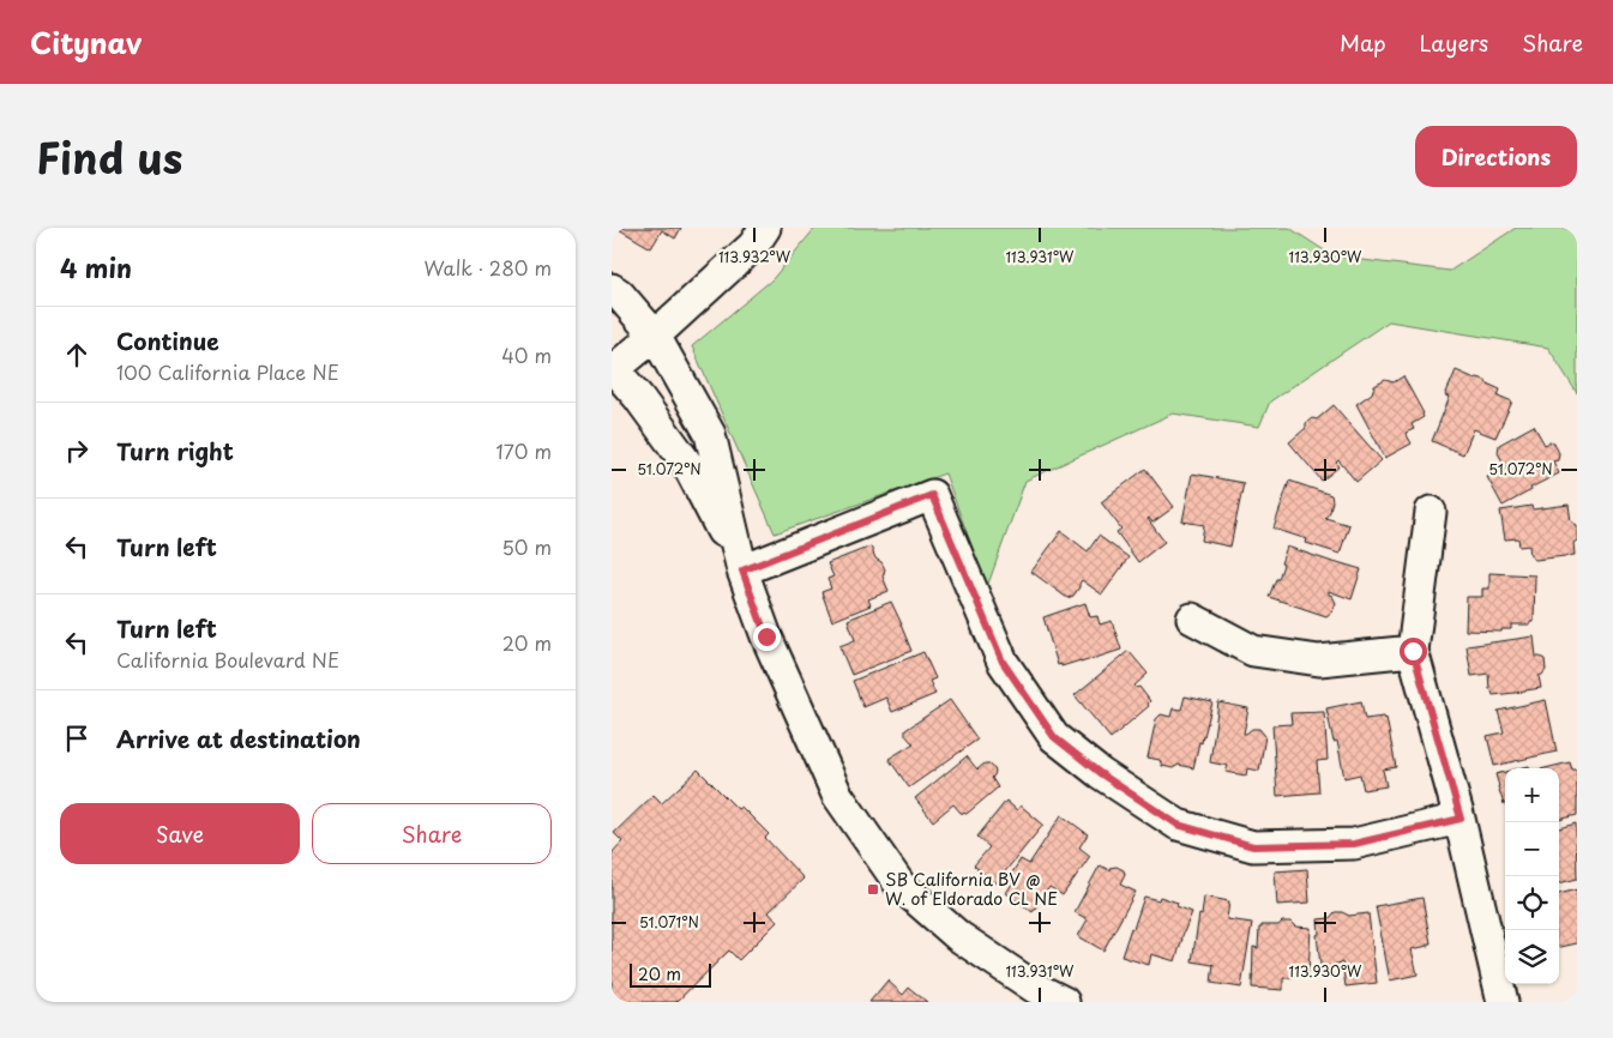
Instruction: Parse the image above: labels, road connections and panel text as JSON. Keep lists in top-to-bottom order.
{
  "places": {
    "transit": ["SB California BV @ W. of Eldorado CL NE"]
  },
  "scale_bar": "20 m",
  "page": {
    "header": "Citynav",
    "nav": ["Map", "Layers", "Share"],
    "title": "Find us",
    "buttons": [
      "Directions",
      ["Save", "Share"]
    ],
    "heading": ["4 min", "Walk · 280 m"],
    "list": [
      ["Continue", "100 California Place NE", "40 m"],
      ["Turn right", "170 m"],
      ["Turn left", "50 m"],
      ["Turn left", "California Boulevard NE", "20 m"],
      "Arrive at destination"
    ],
    "map_buttons": ["+", "−"],
    "scale": "20 m"
  },
  "coordinates": [
    "113.932°W",
    "113.931°W",
    "113.930°W",
    "51.072°N",
    "51.071°N"
  ]
}
